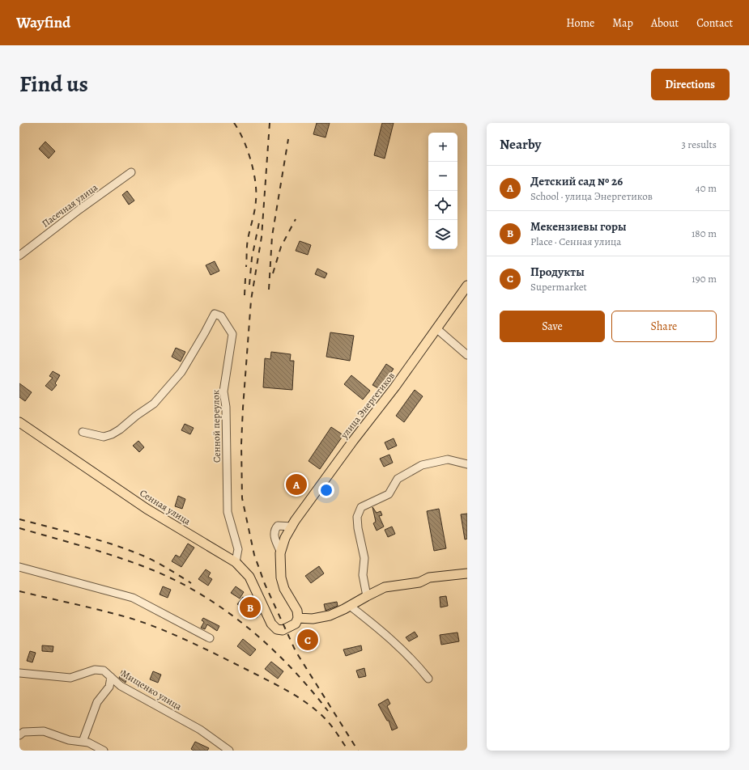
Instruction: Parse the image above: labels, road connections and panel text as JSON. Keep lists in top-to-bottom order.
{
  "streets": {
    "main road": ["улица Энергетиков", "Сенная улица"],
    "street": ["Пасечная улица", "Сенной переулок", "Мищенко улица"]
  },
  "crossings": [
    ["улица Энергетиков", "Сенная улица"],
    ["Сенной переулок", "Сенная улица"]
  ],
  "page": {
    "header": "Wayfind",
    "nav": [
      "Home",
      "Map",
      "About",
      "Contact"
    ],
    "title": "Find us",
    "buttons": [
      "Directions",
      ["Save", "Share"]
    ],
    "heading": ["Nearby", "3 results"],
    "map_buttons": ["+", "−"],
    "list": [
      {
        "mark": "A",
        "name": "Детский сад № 26",
        "note": "School · улица Энергетиков",
        "value": "40 m"
      },
      {
        "mark": "B",
        "name": "Мекензиевы горы",
        "note": "Place · Сенная улица",
        "value": "180 m"
      },
      {
        "mark": "C",
        "name": "Продукты",
        "note": "Supermarket",
        "value": "190 m"
      }
    ],
    "pins": ["A", "B", "C"]
  }
}
